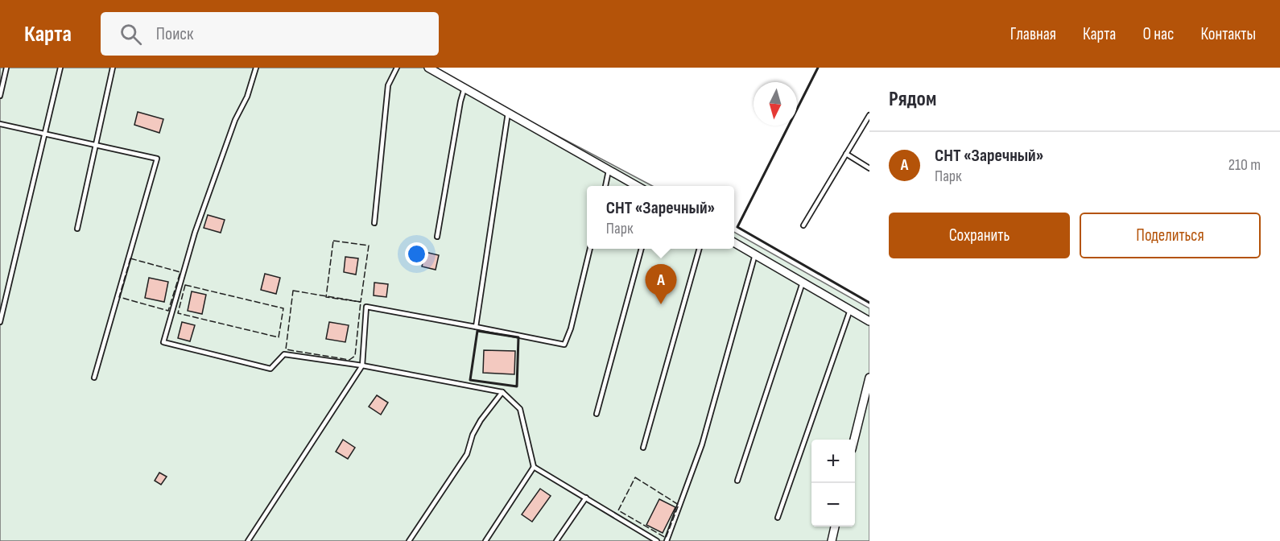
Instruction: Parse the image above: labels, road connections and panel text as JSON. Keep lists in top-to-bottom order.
{
  "north": "bottom",
  "page": {
    "header": "Карта",
    "search": "Поиск",
    "nav": [
      "Главная",
      "Карта",
      "О нас",
      "Контакты"
    ],
    "heading": "Рядом",
    "list": [
      {
        "mark": "A",
        "name": "СНТ «Заречный»",
        "note": "Парк",
        "value": "210 m"
      }
    ],
    "popup": ["СНТ «Заречный»", "Парк"],
    "buttons": ["Сохранить", "Поделиться"],
    "pins": "A",
    "map_buttons": ["+", "−"]
  }
}
